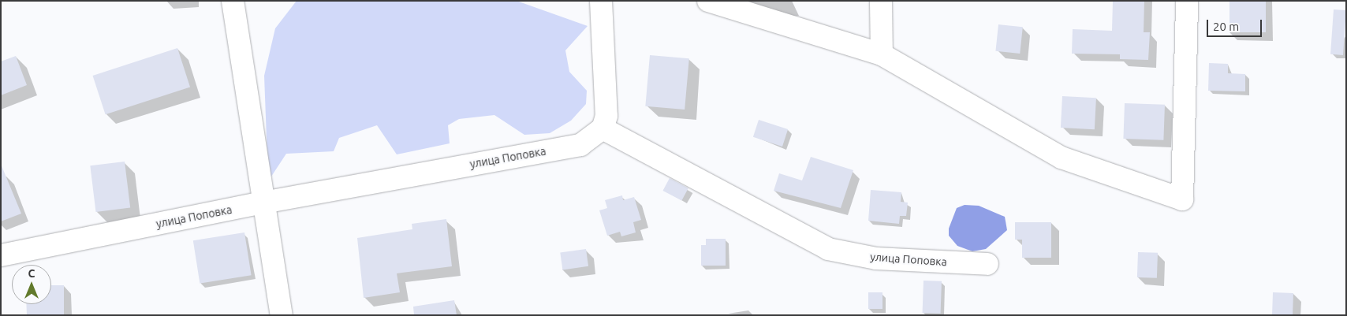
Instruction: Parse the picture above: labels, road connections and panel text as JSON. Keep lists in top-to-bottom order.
{
  "streets": {
    "street": ["улица Поповка"]
  },
  "scale_bar": "20 m",
  "north": "top"
}
